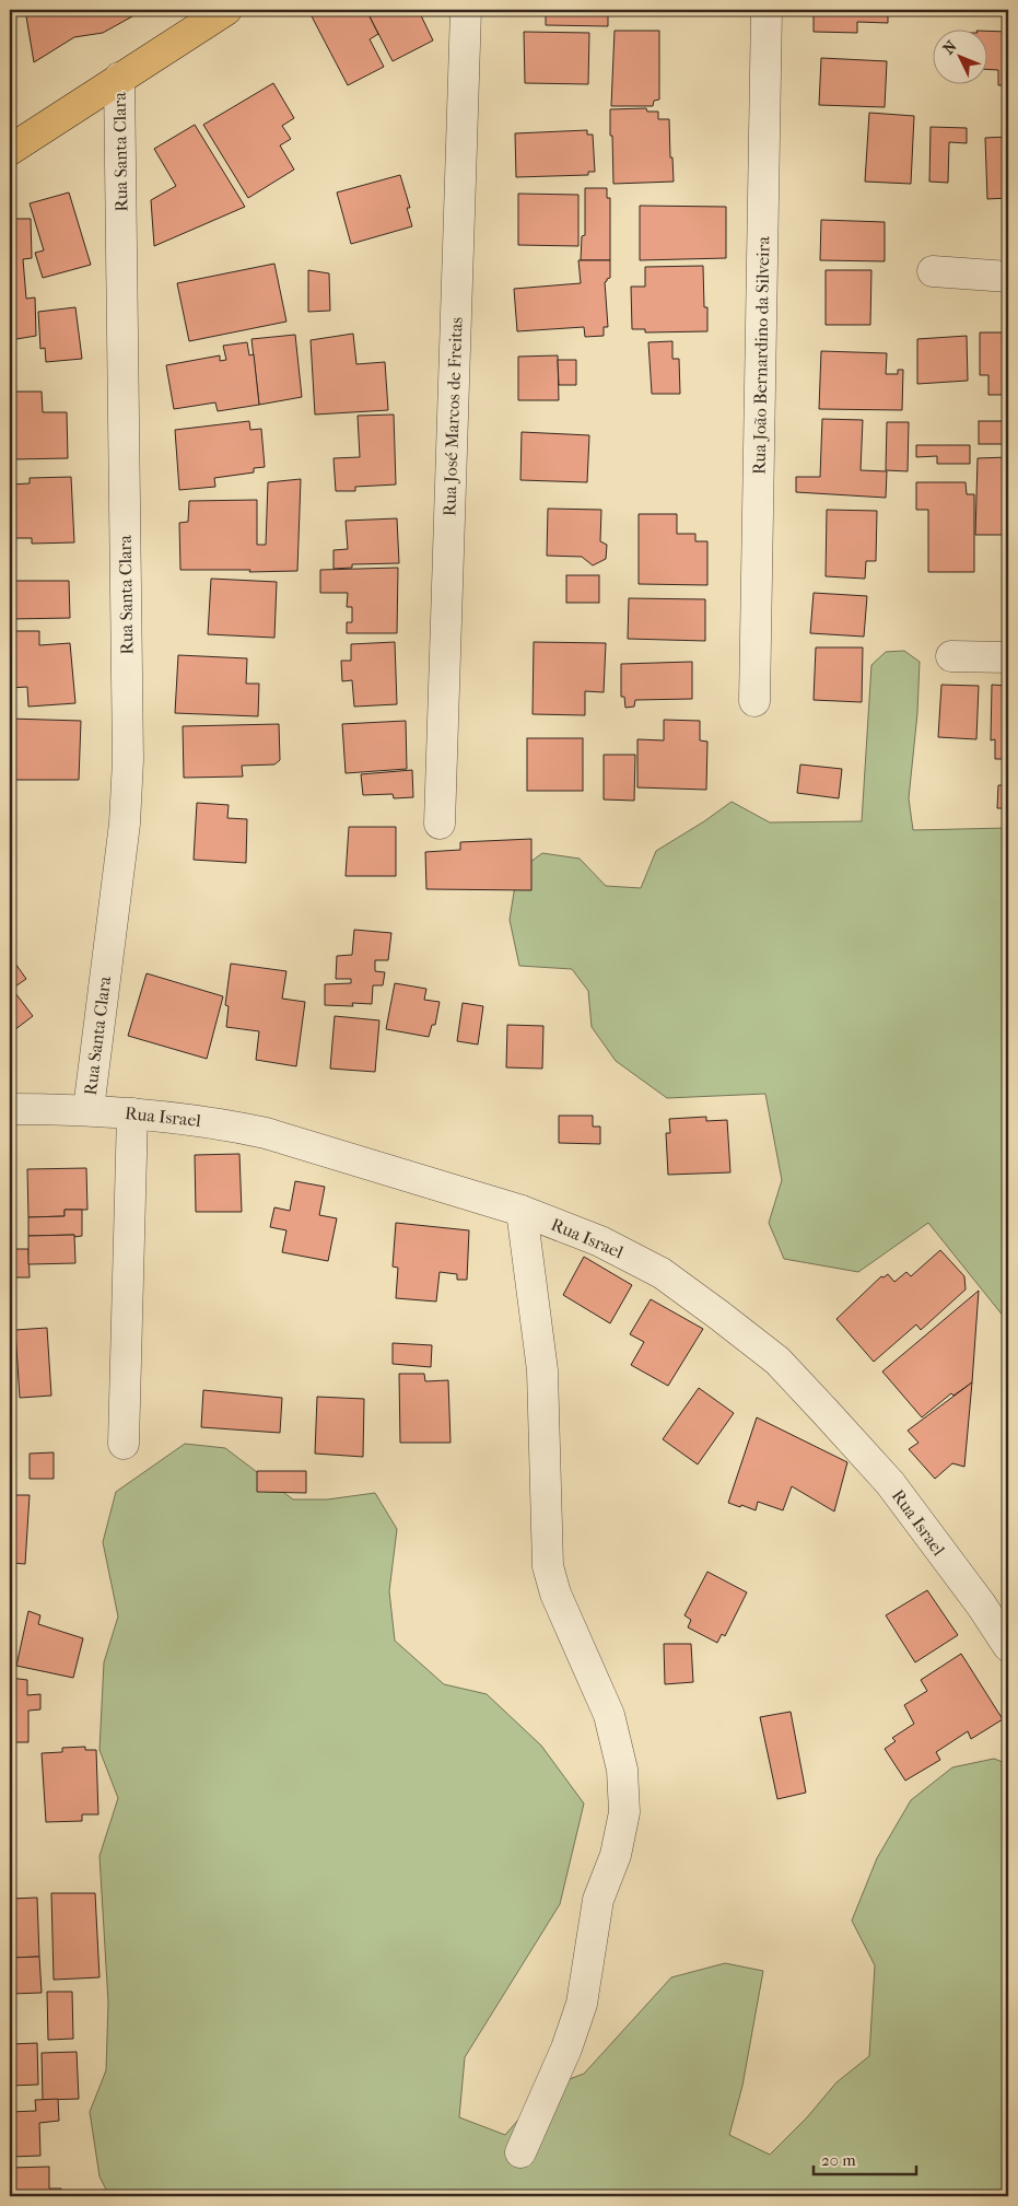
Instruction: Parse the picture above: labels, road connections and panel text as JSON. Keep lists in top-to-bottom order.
{
  "streets": {
    "street": [
      "Rua Santa Clara",
      "Rua João Bernardino da Silveira",
      "Rua José Marcos de Freitas",
      "Rua Israel"
    ]
  },
  "crossings": [
    ["Rua Santa Clara", "Rua Israel"]
  ],
  "scale_bar": "20 m",
  "north": "top left"
}
